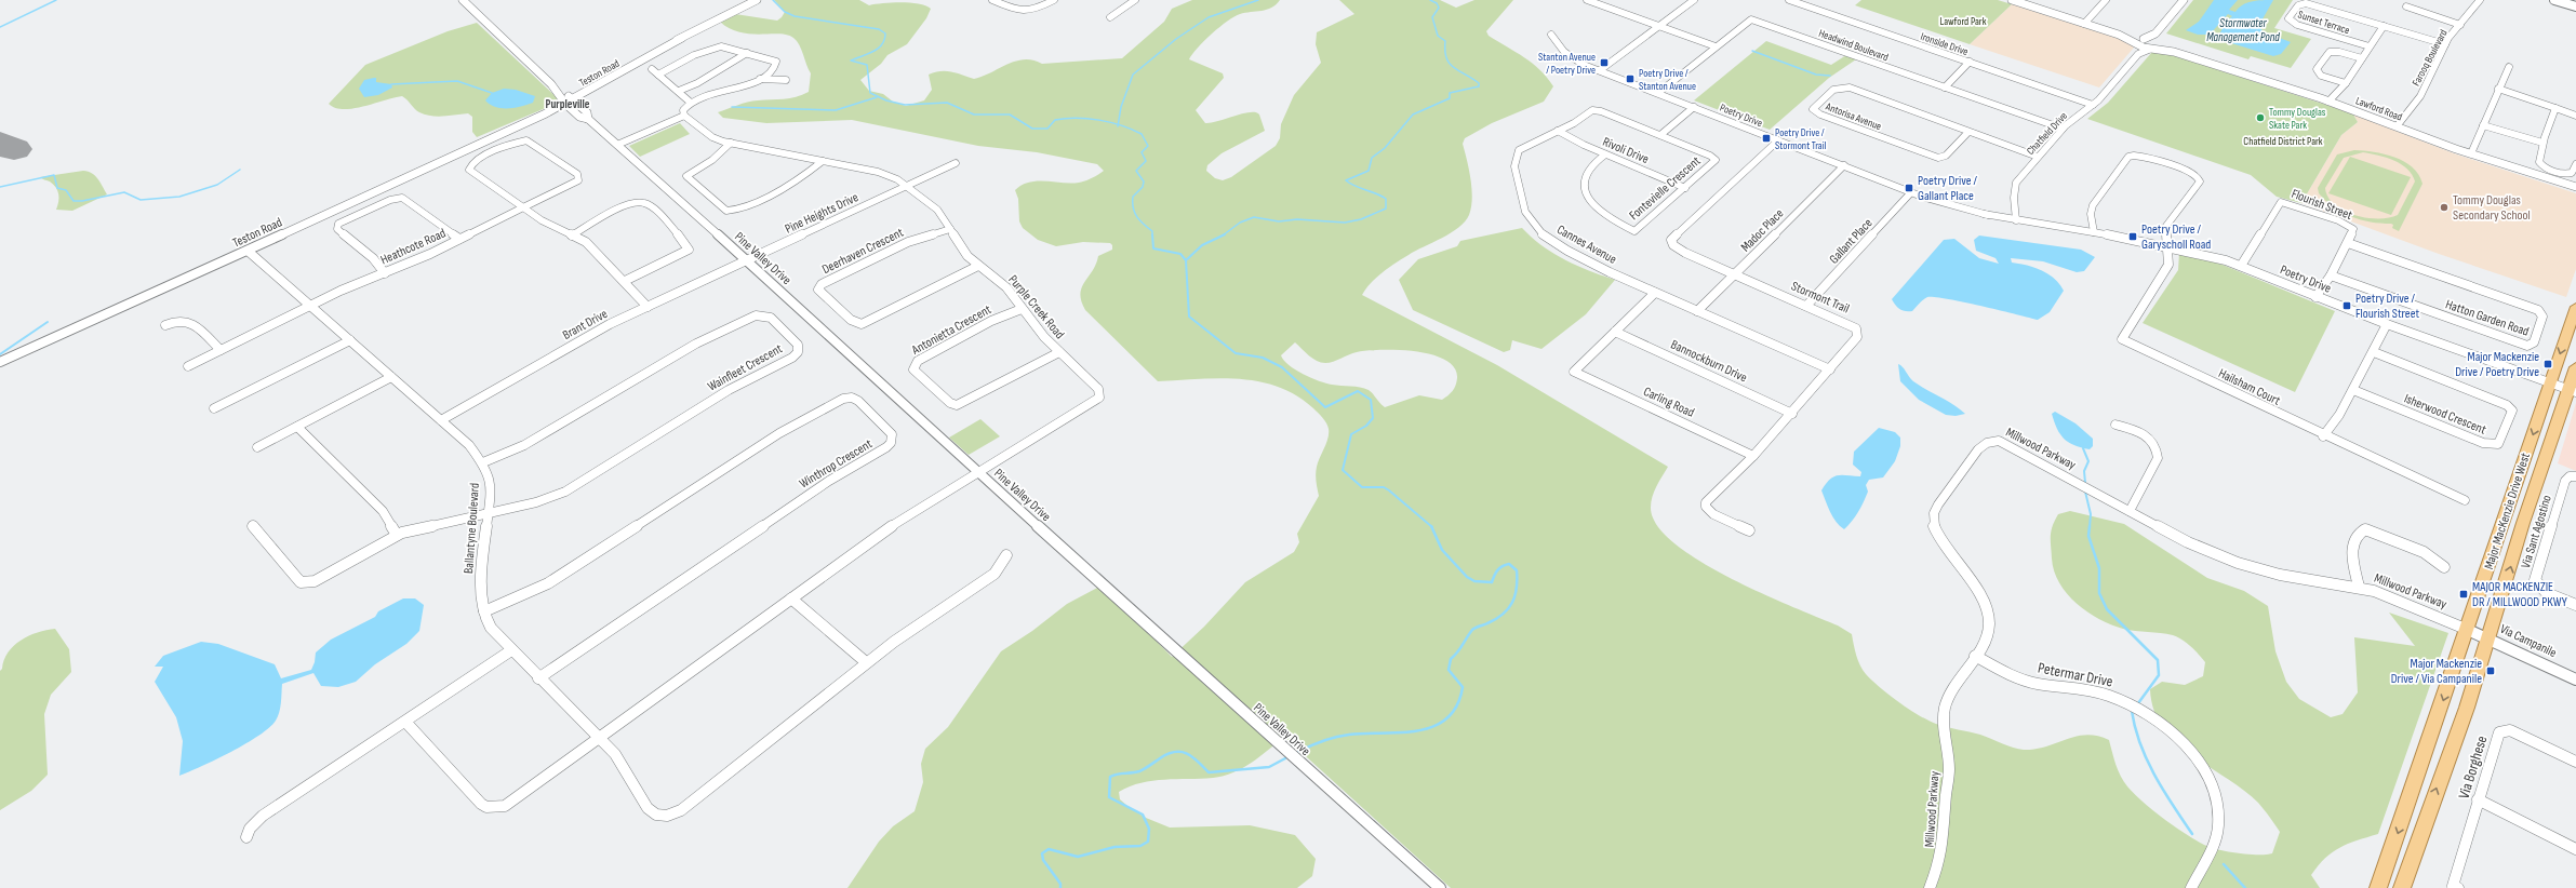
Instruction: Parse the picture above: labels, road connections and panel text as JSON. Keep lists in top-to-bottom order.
{
  "streets": {
    "main road": ["Major MacKenzie Drive West"],
    "street": [
      "Sunset Terrace",
      "Ironside Drive",
      "Headwind Boulevard",
      "Farooq Boulevard",
      "Teston Road",
      "Lawford Road",
      "Poetry Drive",
      "Antorisa Avenue",
      "Chatfield Drive",
      "Rivoli Drive",
      "Fontevielle Crescent",
      "Flourish Street",
      "Pine Heights Drive",
      "Madoc Place",
      "Gallant Place",
      "Cannes Avenue",
      "Heathcote Road",
      "Deerhaven Crescent",
      "Pine Valley Drive",
      "Stormont Trail",
      "Purple Creek Road",
      "Hatton Garden Road",
      "Brant Drive",
      "Antonietta Crescent",
      "Bannockburn Drive",
      "Wainfleet Crescent",
      "Hailsham Court",
      "Carling Road",
      "Isherwood Crescent",
      "Millwood Parkway",
      "Winthrop Crescent",
      "Ballantyne Boulevard",
      "Via Sant Agostino",
      "Via Campanile",
      "Petermar Drive",
      "Via Borghese"
    ]
  },
  "crossings": [
    ["Sunset Terrace", "Farooq Boulevard"],
    ["Ironside Drive", "Chatfield Drive"],
    ["Headwind Boulevard", "Poetry Drive"],
    ["Headwind Boulevard", "Chatfield Drive"],
    ["Farooq Boulevard", "Lawford Road"],
    ["Teston Road", "Pine Valley Drive"],
    ["Teston Road", "Ballantyne Boulevard"],
    ["Lawford Road", "Chatfield Drive"],
    ["Poetry Drive", "Chatfield Drive"],
    ["Poetry Drive", "Flourish Street"],
    ["Poetry Drive", "Madoc Place"],
    ["Poetry Drive", "Gallant Place"],
    ["Poetry Drive", "Stormont Trail"],
    ["Poetry Drive", "Hailsham Court"],
    ["Poetry Drive", "Major MacKenzie Drive West"],
    ["Antorisa Avenue", "Chatfield Drive"],
    ["Rivoli Drive", "Fontevielle Crescent"],
    ["Rivoli Drive", "Cannes Avenue"],
    ["Fontevielle Crescent", "Cannes Avenue"],
    ["Flourish Street", "Hatton Garden Road"],
    ["Pine Heights Drive", "Pine Valley Drive"],
    ["Pine Heights Drive", "Purple Creek Road"],
    ["Pine Heights Drive", "Brant Drive"],
    ["Madoc Place", "Cannes Avenue"],
    ["Madoc Place", "Stormont Trail"],
    ["Gallant Place", "Stormont Trail"],
    ["Cannes Avenue", "Stormont Trail"],
    ["Heathcote Road", "Ballantyne Boulevard"],
    ["Deerhaven Crescent", "Purple Creek Road"],
    ["Pine Valley Drive", "Purple Creek Road"],
    ["Pine Valley Drive", "Brant Drive"],
    ["Stormont Trail", "Bannockburn Drive"],
    ["Stormont Trail", "Carling Road"],
    ["Purple Creek Road", "Antonietta Crescent"],
    ["Brant Drive", "Ballantyne Boulevard"],
    ["Bannockburn Drive", "Carling Road"],
    ["Wainfleet Crescent", "Ballantyne Boulevard"],
    ["Millwood Parkway", "Major MacKenzie Drive West"],
    ["Millwood Parkway", "Via Campanile"],
    ["Millwood Parkway", "Petermar Drive"],
    ["Winthrop Crescent", "Ballantyne Boulevard"],
    ["Major MacKenzie Drive West", "Via Campanile"]
  ],
  "districts": ["Purpleville"],
  "water": ["Stormwater Management Pond"],
  "parks": ["Lawford Park", "Chatfield District Park"],
  "places": {
    "transit": [
      "Stanton Avenue / Poetry Drive",
      "Poetry Drive / Stanton Avenue",
      "Poetry Drive / Stormont Trail",
      "Poetry Drive / Gallant Place",
      "Poetry Drive / Garyscholl Road",
      "Poetry Drive / Flourish Street",
      "Major Mackenzie Drive / Poetry Drive",
      "MAJOR MACKENZIE DR / MILLWOOD PKWY",
      "Major Mackenzie Drive / Via Campanile"
    ],
    "other": ["Tommy Douglas Skate Park", "Tommy Douglas Secondary School"]
  }
}
